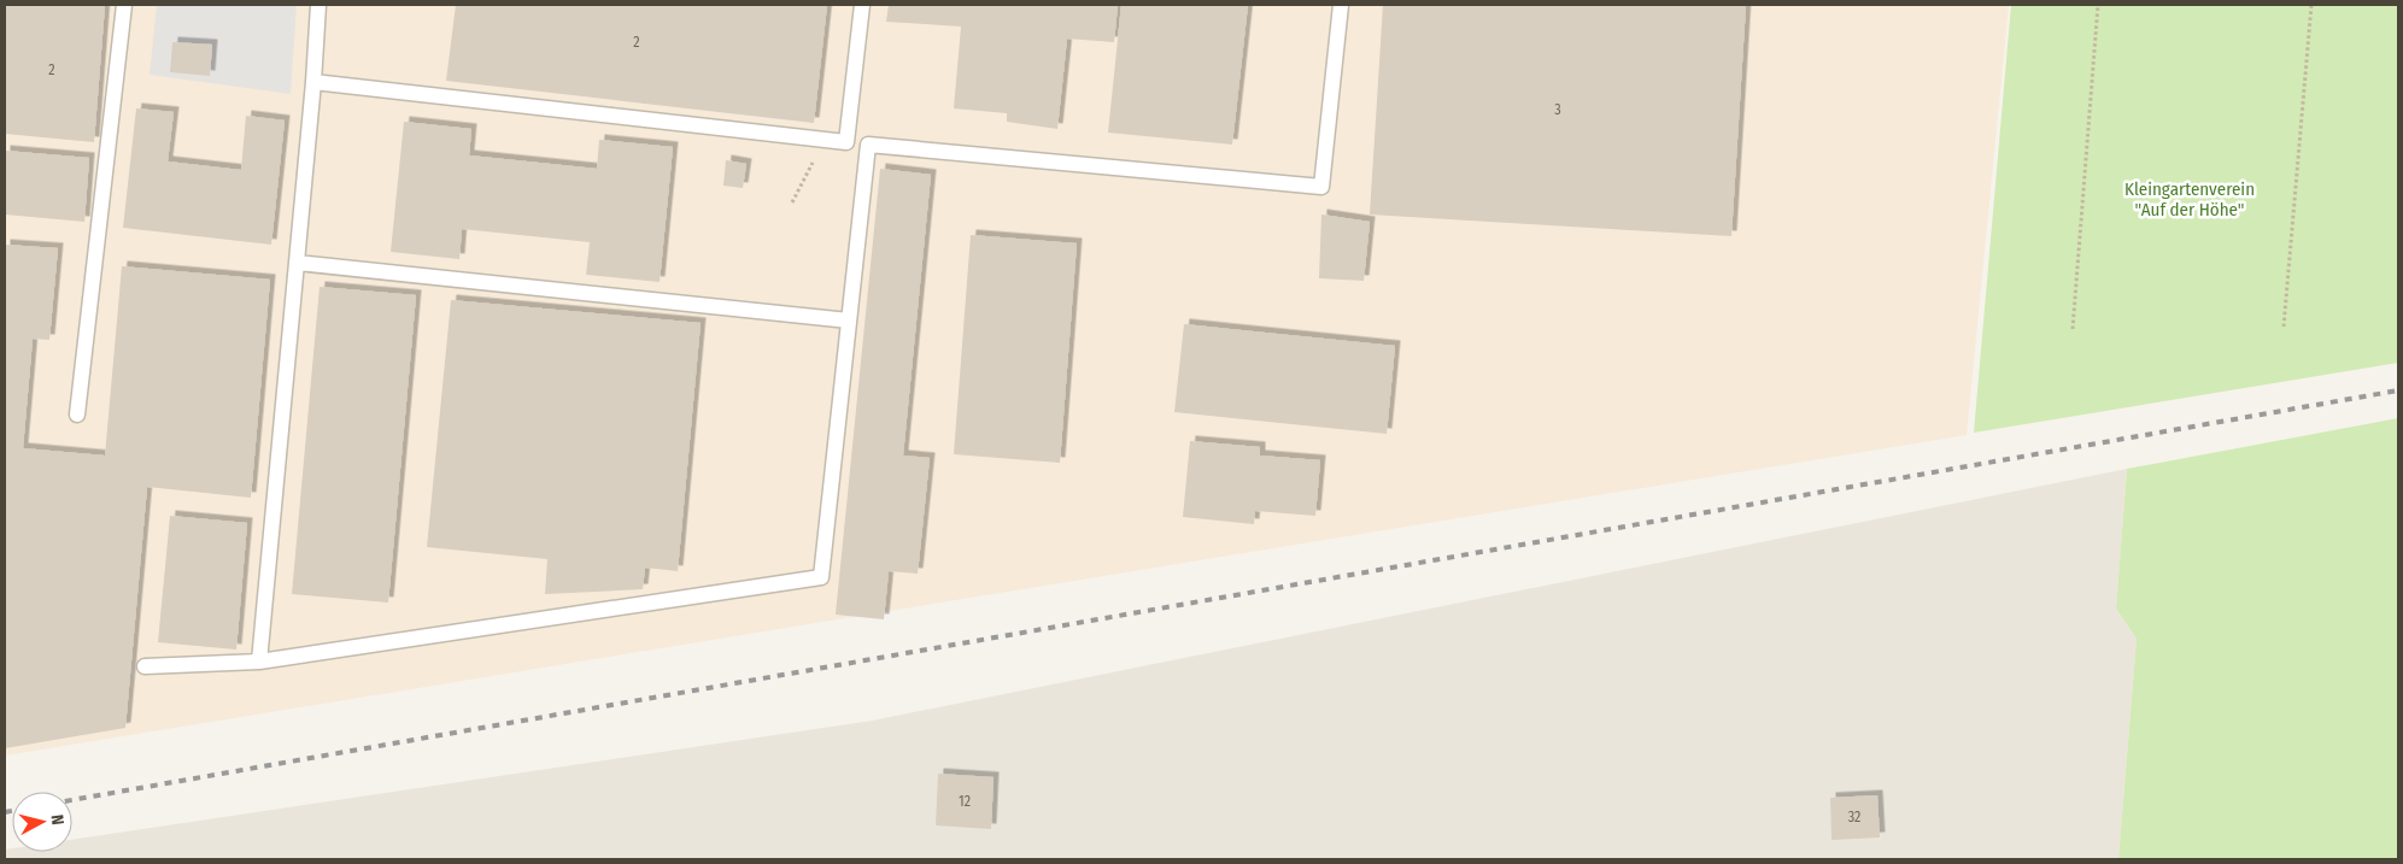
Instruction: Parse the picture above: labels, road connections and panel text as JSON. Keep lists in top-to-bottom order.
{
  "parks": ["Kleingartenverein \"Auf der Höhe\""],
  "house_numbers": [
    "2",
    "2",
    "3",
    "12",
    "32"
  ],
  "north": "right"
}
